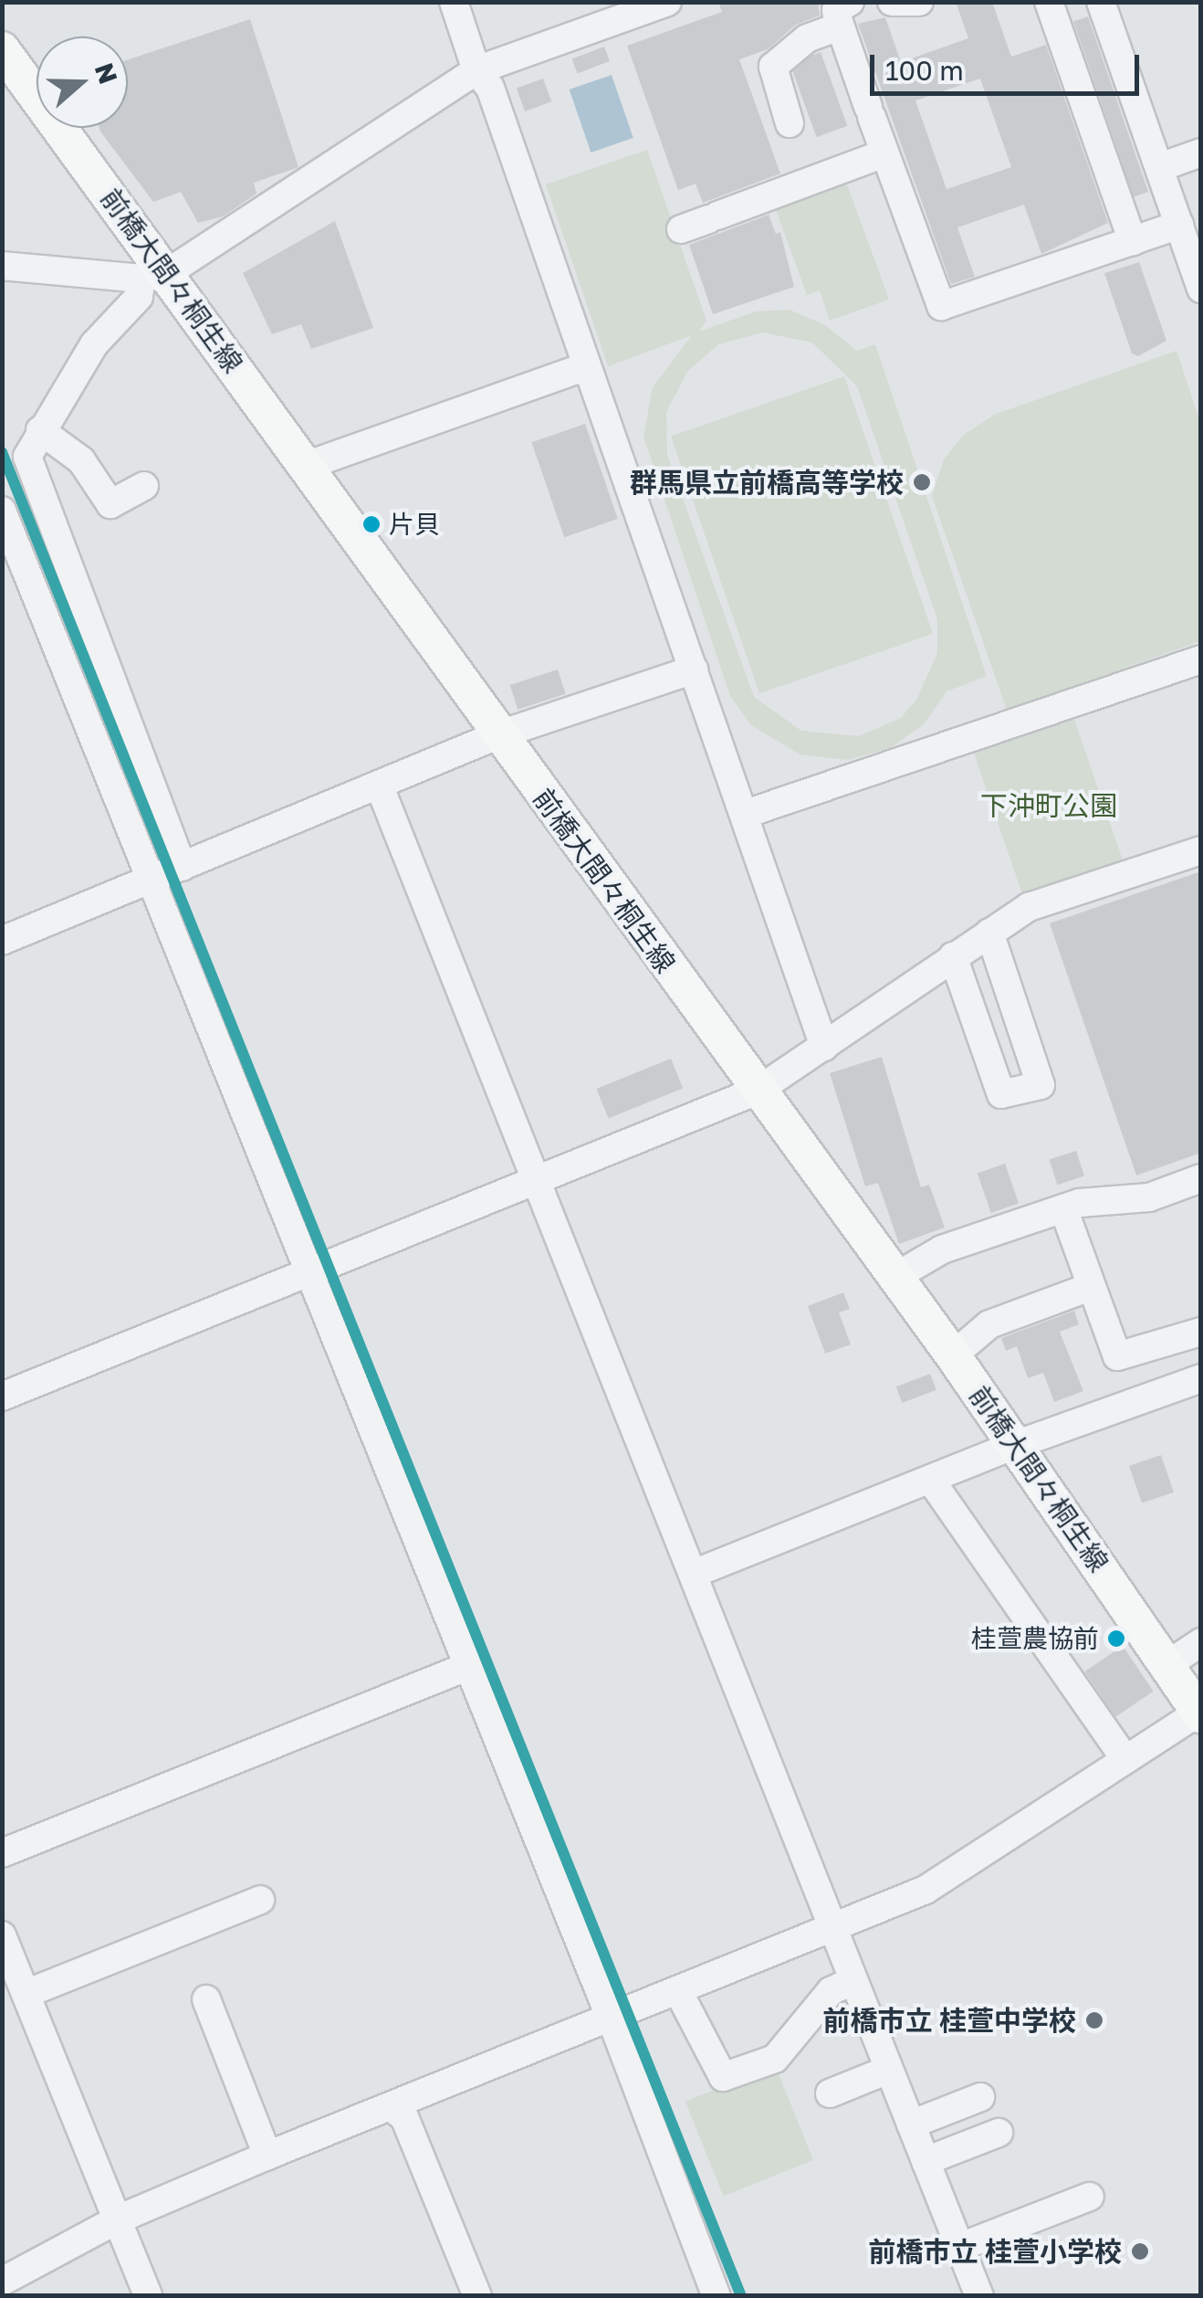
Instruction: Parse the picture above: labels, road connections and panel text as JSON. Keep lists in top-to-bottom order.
{
  "streets": {
    "main road": ["前橋大間々桐生線"]
  },
  "parks": ["下沖町公園"],
  "places": [
    "群馬県立前橋高等学校",
    "片貝",
    "桂萱農協前",
    "前橋市立 桂萱中学校",
    "前橋市立 桂萱小学校"
  ],
  "scale_bar": "100 m",
  "north": "right"
}
